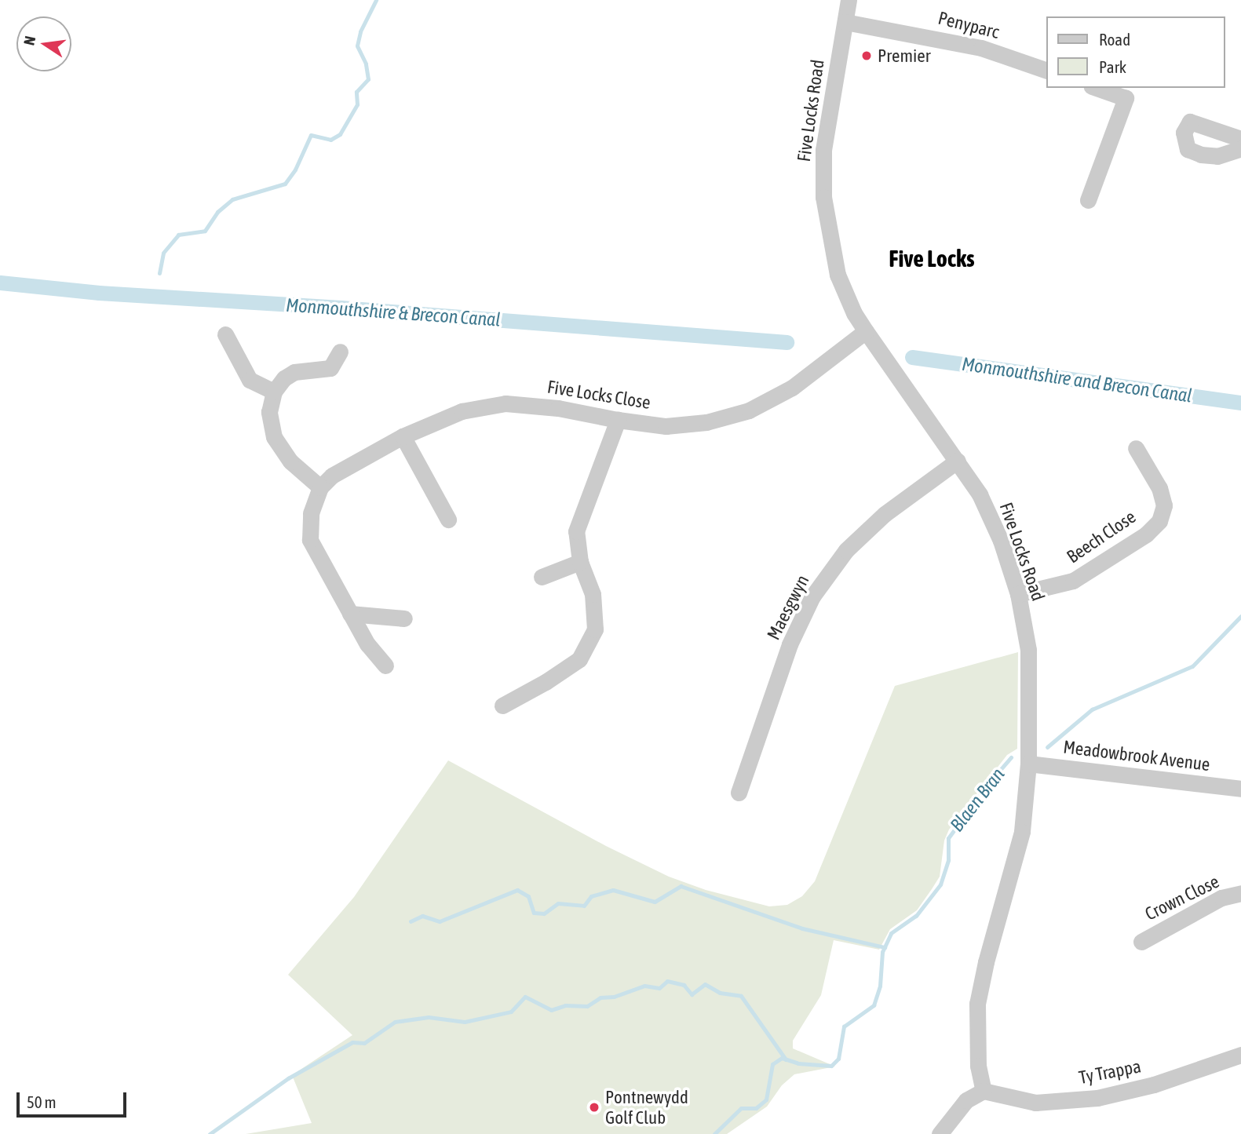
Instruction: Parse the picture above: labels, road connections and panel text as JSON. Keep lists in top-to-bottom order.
{
  "streets": {
    "street": [
      "Penyparc",
      "Five Locks Road",
      "Five Locks Close",
      "Beech Close",
      "Maesgwyn",
      "Meadowbrook Avenue",
      "Crown Close",
      "Ty Trappa"
    ]
  },
  "crossings": [
    ["Penyparc", "Five Locks Road"],
    ["Five Locks Road", "Five Locks Close"],
    ["Five Locks Road", "Beech Close"],
    ["Five Locks Road", "Maesgwyn"],
    ["Five Locks Road", "Meadowbrook Avenue"],
    ["Five Locks Road", "Ty Trappa"]
  ],
  "districts": ["Five Locks"],
  "water": ["Monmouthshire & Brecon Canal", "Monmouthshire and Brecon Canal", "Blaen Bran"],
  "places": ["Premier", "Pontnewydd Golf Club"],
  "legend": ["Road", "Park"],
  "scale_bar": "50 m",
  "north": "left"
}
